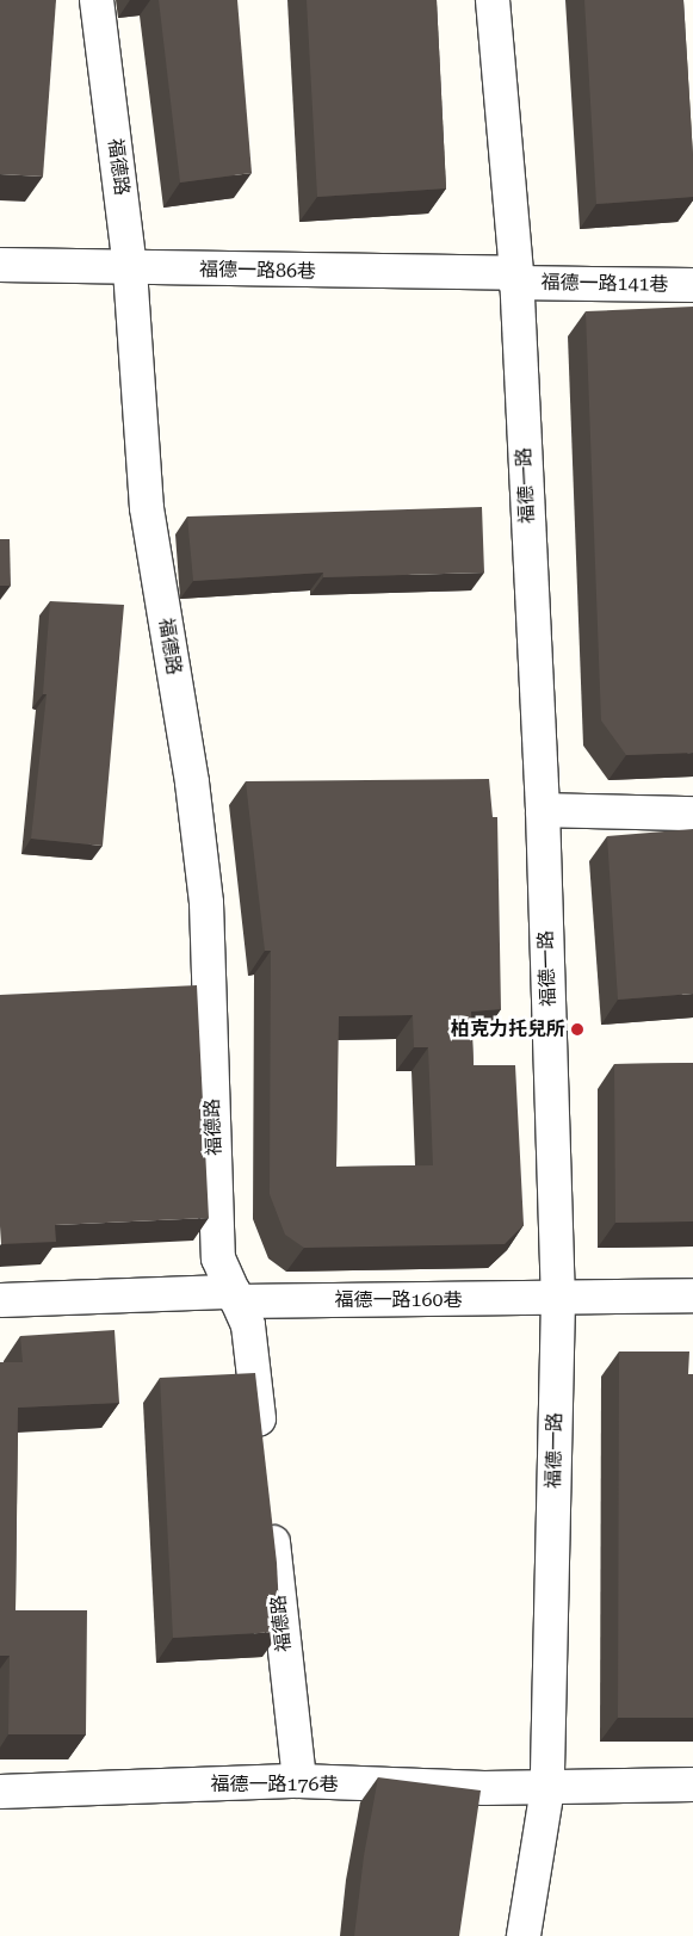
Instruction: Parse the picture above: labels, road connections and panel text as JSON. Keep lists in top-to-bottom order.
{
  "streets": {
    "street": [
      "福德路",
      "福德一路86巷",
      "福德一路141巷",
      "福德一路",
      "福德一路160巷",
      "福德一路176巷"
    ]
  },
  "crossings": [
    ["福德路", "福德一路86巷"],
    ["福德路", "福德一路160巷"],
    ["福德路", "福德一路176巷"],
    ["福德一路86巷", "福德一路141巷"],
    ["福德一路86巷", "福德一路"],
    ["福德一路141巷", "福德一路"],
    ["福德一路", "福德一路160巷"],
    ["福德一路", "福德一路176巷"]
  ],
  "places": ["柏克力托兒所"]
}
